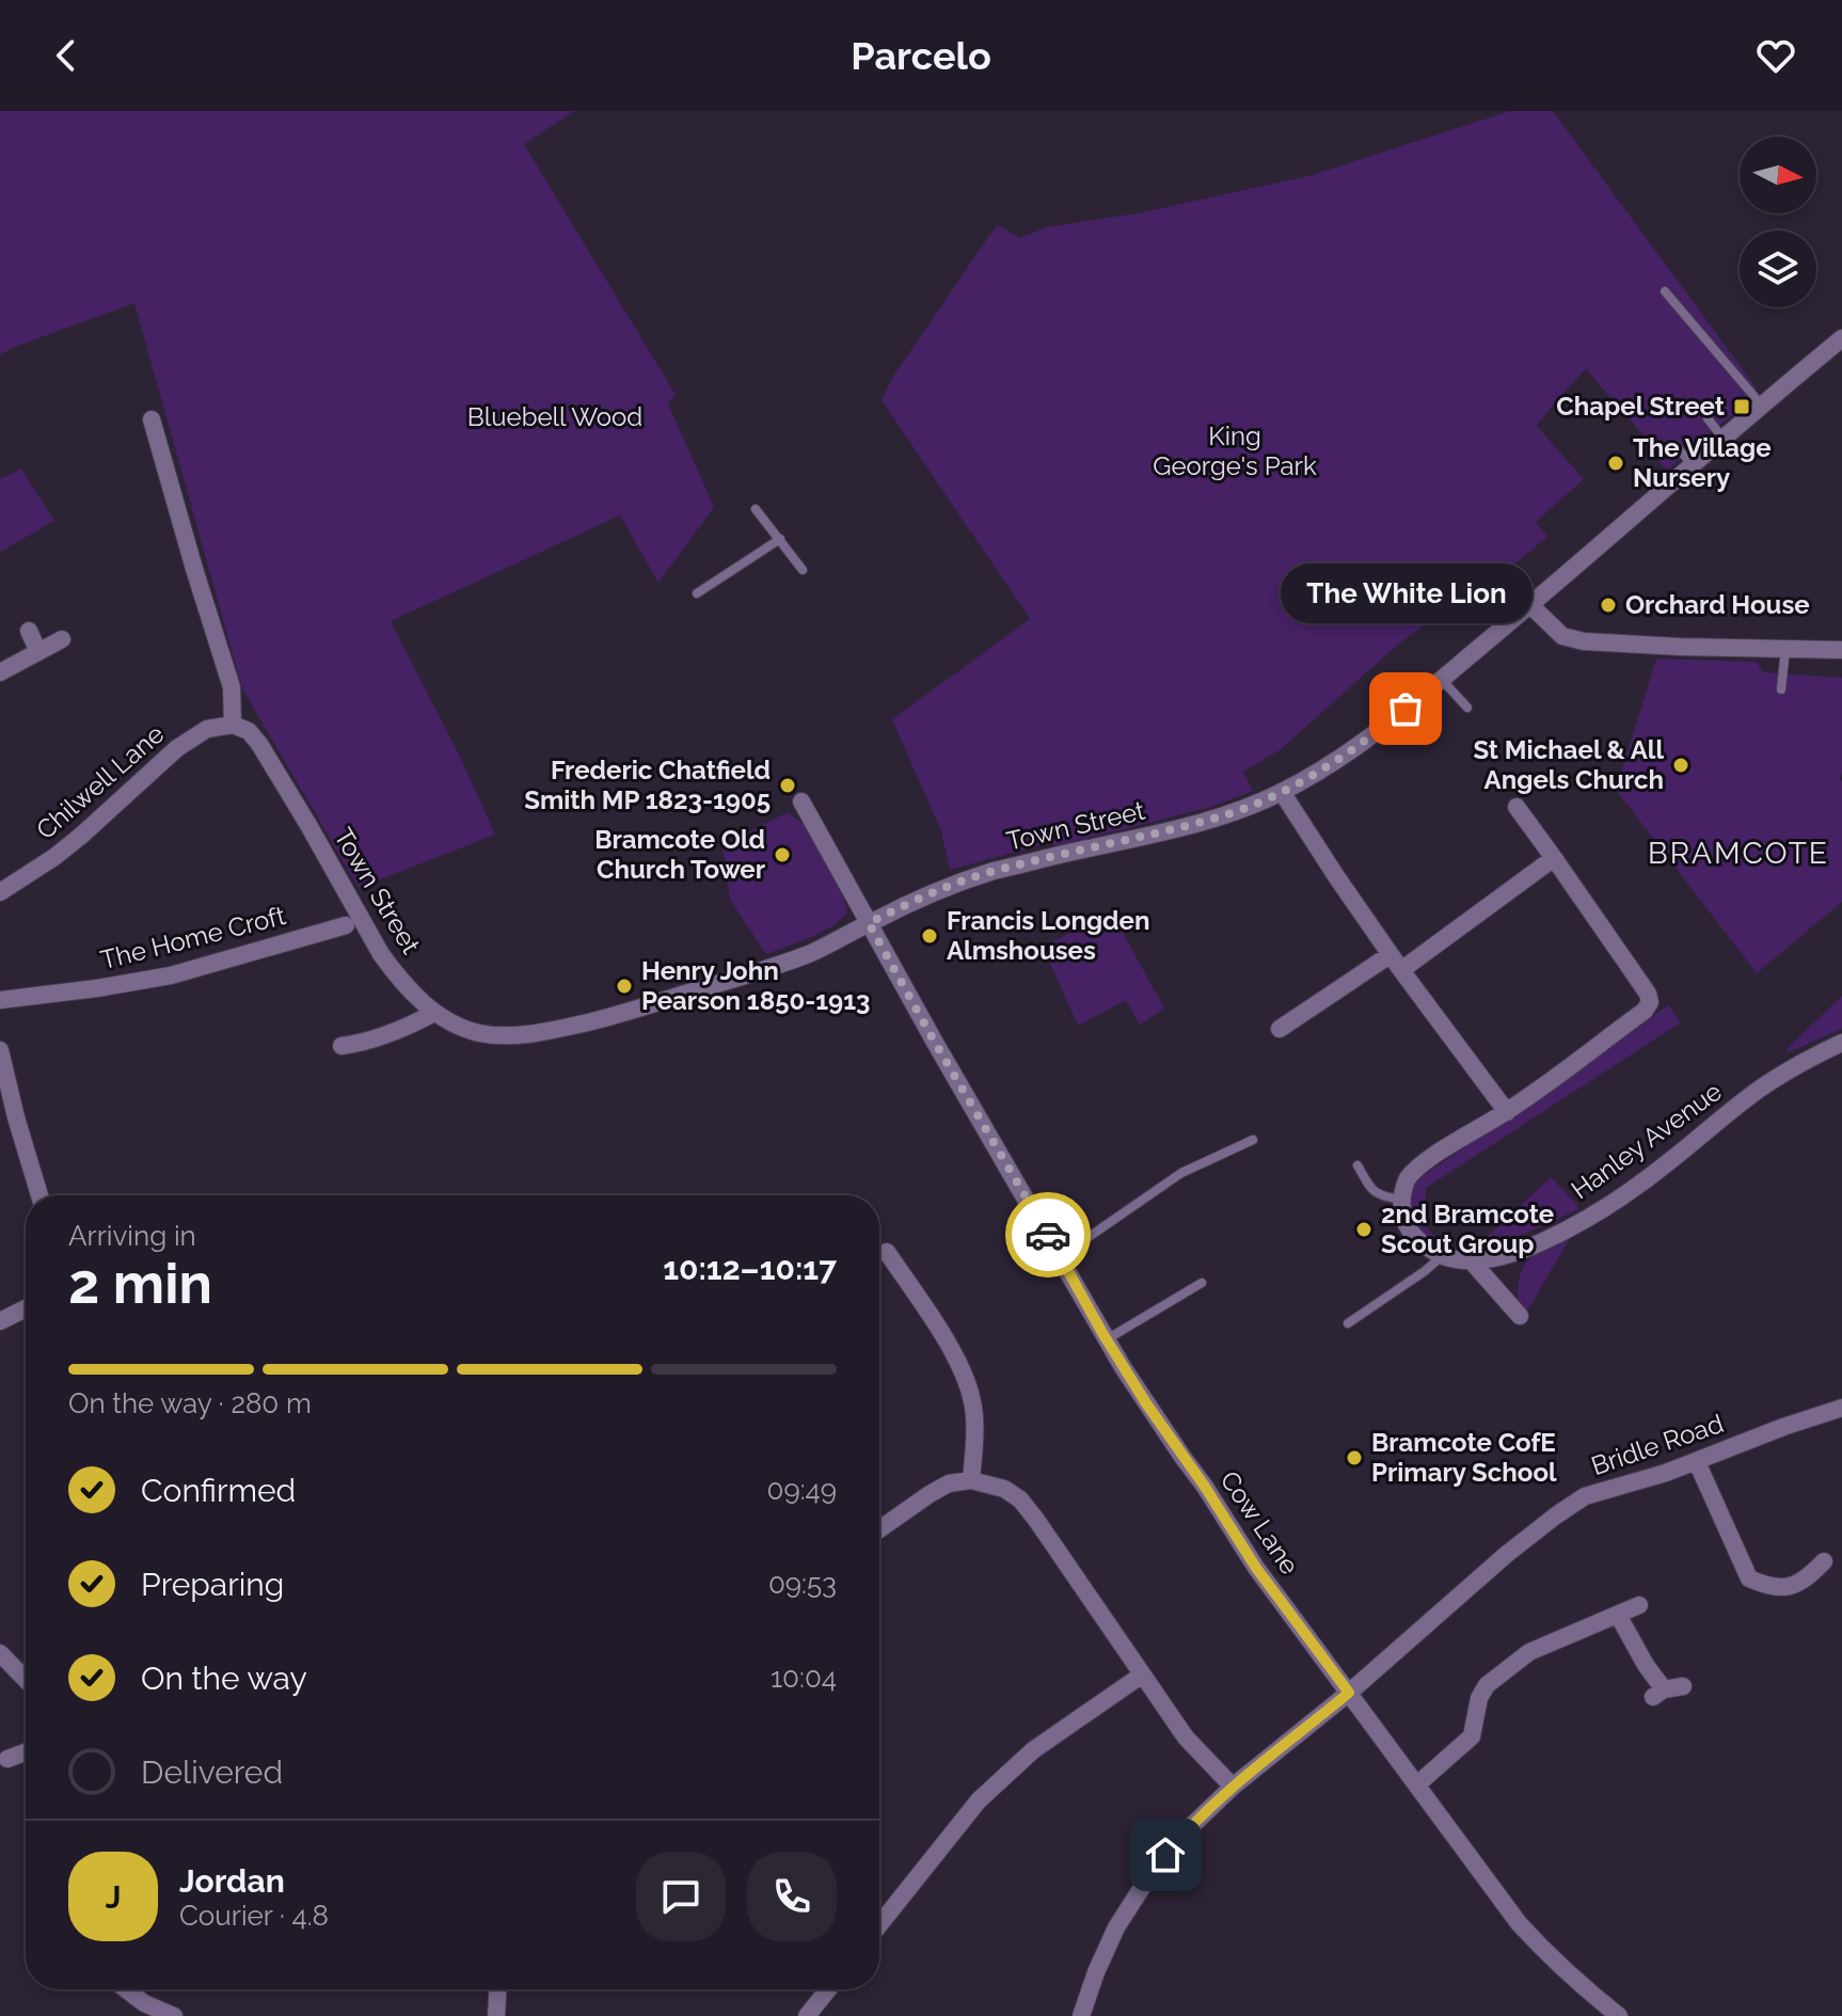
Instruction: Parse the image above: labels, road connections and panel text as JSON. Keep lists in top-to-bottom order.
{
  "streets": {
    "street": [
      "Chilwell Lane",
      "Town Street",
      "The Home Croft",
      "Hanley Avenue",
      "Bridle Road",
      "Cow Lane"
    ]
  },
  "crossings": [
    ["Chilwell Lane", "Town Street"],
    ["Town Street", "Cow Lane"],
    ["Bridle Road", "Cow Lane"]
  ],
  "districts": ["BRAMCOTE"],
  "parks": ["Bluebell Wood", "King George's Park"],
  "places": {
    "transit": ["Chapel Street"],
    "other": [
      "The Village Nursery",
      "Orchard House",
      "The White Lion",
      "St Michael & All Angels Church",
      "Frederic Chatfield Smith MP 1823-1905",
      "Bramcote Old Church Tower",
      "Francis Longden Almshouses",
      "Henry John Pearson 1850-1913",
      "2nd Bramcote Scout Group",
      "Bramcote CofE Primary School"
    ]
  },
  "north": "right",
  "page": {
    "header": "Parcelo",
    "bubble": "The White Lion",
    "heading": ["2 min", "Arriving in", "10:12–10:17"],
    "panel": ["Jordan", "Courier · 4.8"],
    "bar": "On the way · 280 m",
    "list": [
      ["Confirmed", "09:49"],
      ["Preparing", "09:53"],
      ["On the way", "10:04"],
      "Delivered"
    ],
    "round": "J"
  }
}
